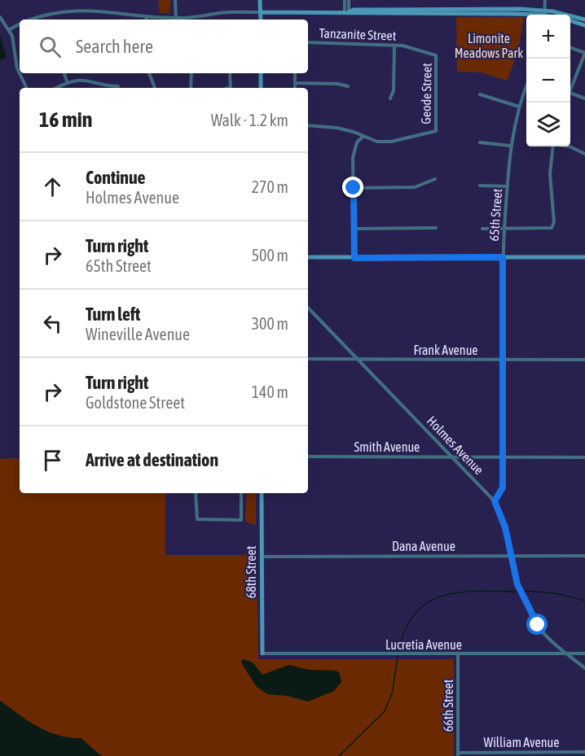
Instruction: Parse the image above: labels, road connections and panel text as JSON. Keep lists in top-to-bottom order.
{
  "streets": {
    "street": [
      "Tanzanite Street",
      "Geode Street",
      "65th Street",
      "Frank Avenue",
      "Holmes Avenue",
      "Smith Avenue",
      "Dana Avenue",
      "68th Street",
      "Lucretia Avenue",
      "66th Street",
      "William Avenue"
    ]
  },
  "crossings": [
    ["Tanzanite Street", "Geode Street"],
    ["65th Street", "Frank Avenue"],
    ["65th Street", "Holmes Avenue"],
    ["65th Street", "Smith Avenue"],
    ["Frank Avenue", "Holmes Avenue"],
    ["Holmes Avenue", "Smith Avenue"],
    ["Holmes Avenue", "Dana Avenue"],
    ["Holmes Avenue", "Lucretia Avenue"],
    ["Dana Avenue", "68th Street"],
    ["68th Street", "Lucretia Avenue"],
    ["Lucretia Avenue", "66th Street"],
    ["66th Street", "William Avenue"]
  ],
  "parks": ["Limonite Meadows Park"],
  "page": {
    "map_buttons": ["+", "−"],
    "search": "Search here",
    "heading": ["16 min", "Walk · 1.2 km"],
    "list": [
      ["Continue", "Holmes Avenue", "270 m"],
      ["Turn right", "65th Street", "500 m"],
      ["Turn left", "Wineville Avenue", "300 m"],
      ["Turn right", "Goldstone Street", "140 m"],
      "Arrive at destination"
    ]
  }
}
